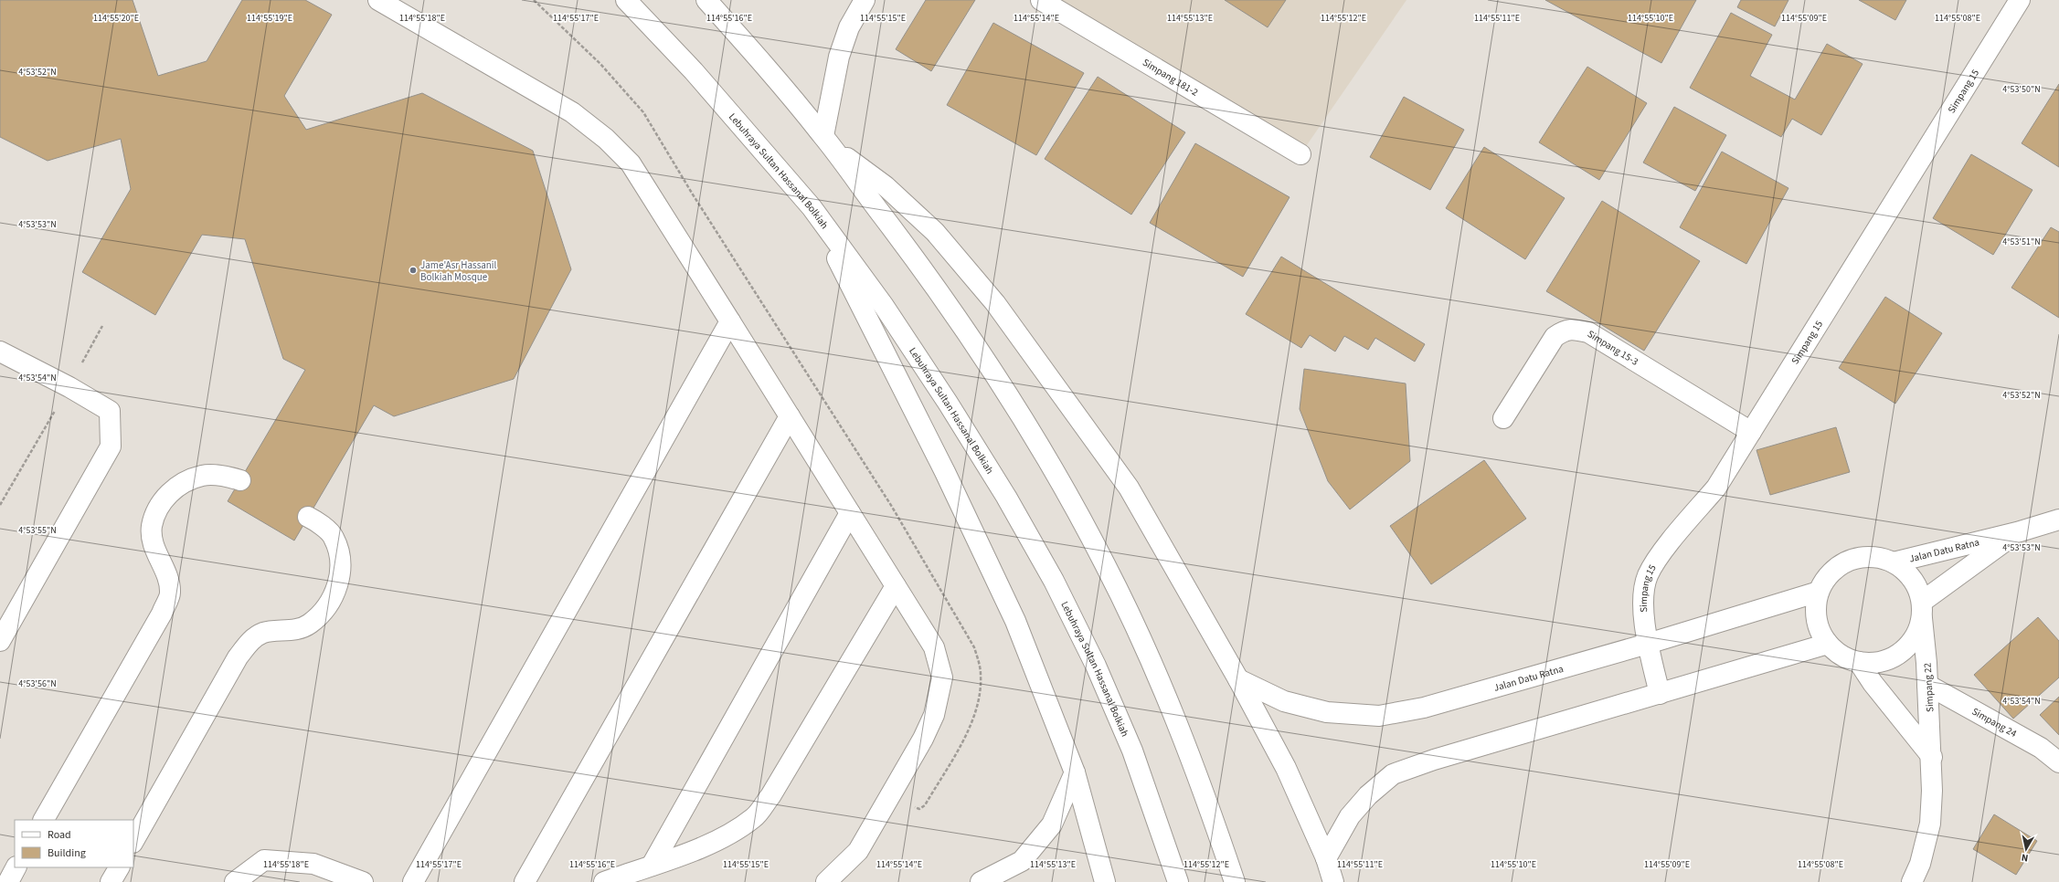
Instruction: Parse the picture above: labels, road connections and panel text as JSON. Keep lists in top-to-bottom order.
{
  "streets": {
    "main road": [
      "Simpang 181-2",
      "Simpang 15",
      "Lebuhraya Sultan Hassanal Bolkiah",
      "Simpang 15-3",
      "Jalan Datu Ratna",
      "Simpang 22",
      "Simpang 24"
    ]
  },
  "crossings": [
    ["Simpang 15", "Simpang 15-3"],
    ["Simpang 15", "Jalan Datu Ratna"],
    ["Jalan Datu Ratna", "Simpang 22"],
    ["Simpang 22", "Simpang 24"]
  ],
  "places": ["Jame'Asr Hassanil Bolkiah Mosque"],
  "legend": ["Road", "Building"],
  "north": "bottom",
  "coordinates": [
    "114°55'20\"E",
    "114°55'19\"E",
    "114°55'18\"E",
    "114°55'17\"E",
    "114°55'16\"E",
    "114°55'15\"E",
    "114°55'14\"E",
    "114°55'13\"E",
    "114°55'12\"E",
    "114°55'11\"E",
    "114°55'10\"E",
    "114°55'09\"E",
    "114°55'08\"E",
    "4°53'52\"N",
    "4°53'50\"N",
    "4°53'53\"N",
    "4°53'51\"N",
    "4°53'54\"N",
    "4°53'55\"N",
    "4°53'56\"N"
  ]
}
